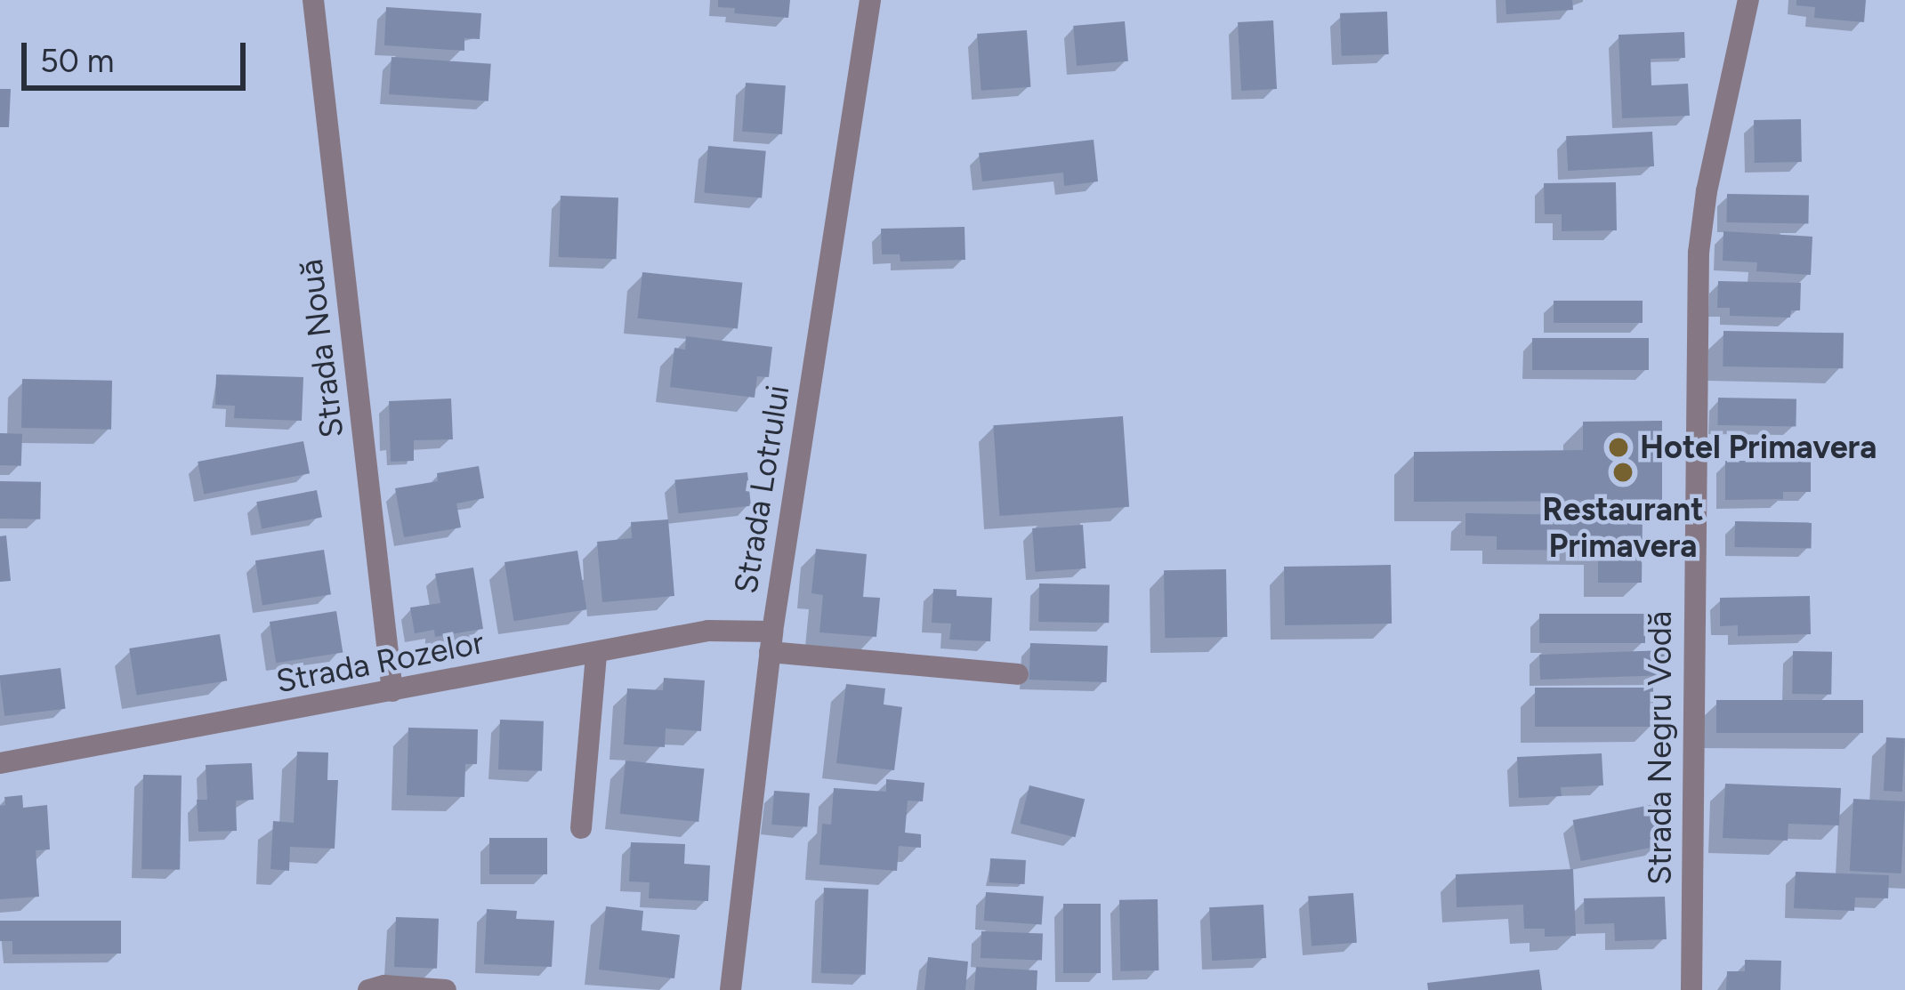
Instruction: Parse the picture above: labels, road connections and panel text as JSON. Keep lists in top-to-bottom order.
{
  "streets": {
    "street": [
      "Strada Nouă",
      "Strada Lotrului",
      "Strada Rozelor",
      "Strada Negru Vodă"
    ]
  },
  "crossings": [
    ["Strada Nouă", "Strada Rozelor"],
    ["Strada Lotrului", "Strada Rozelor"]
  ],
  "places": ["Hotel Primavera", "Restaurant Primavera"],
  "scale_bar": "50 m"
}
